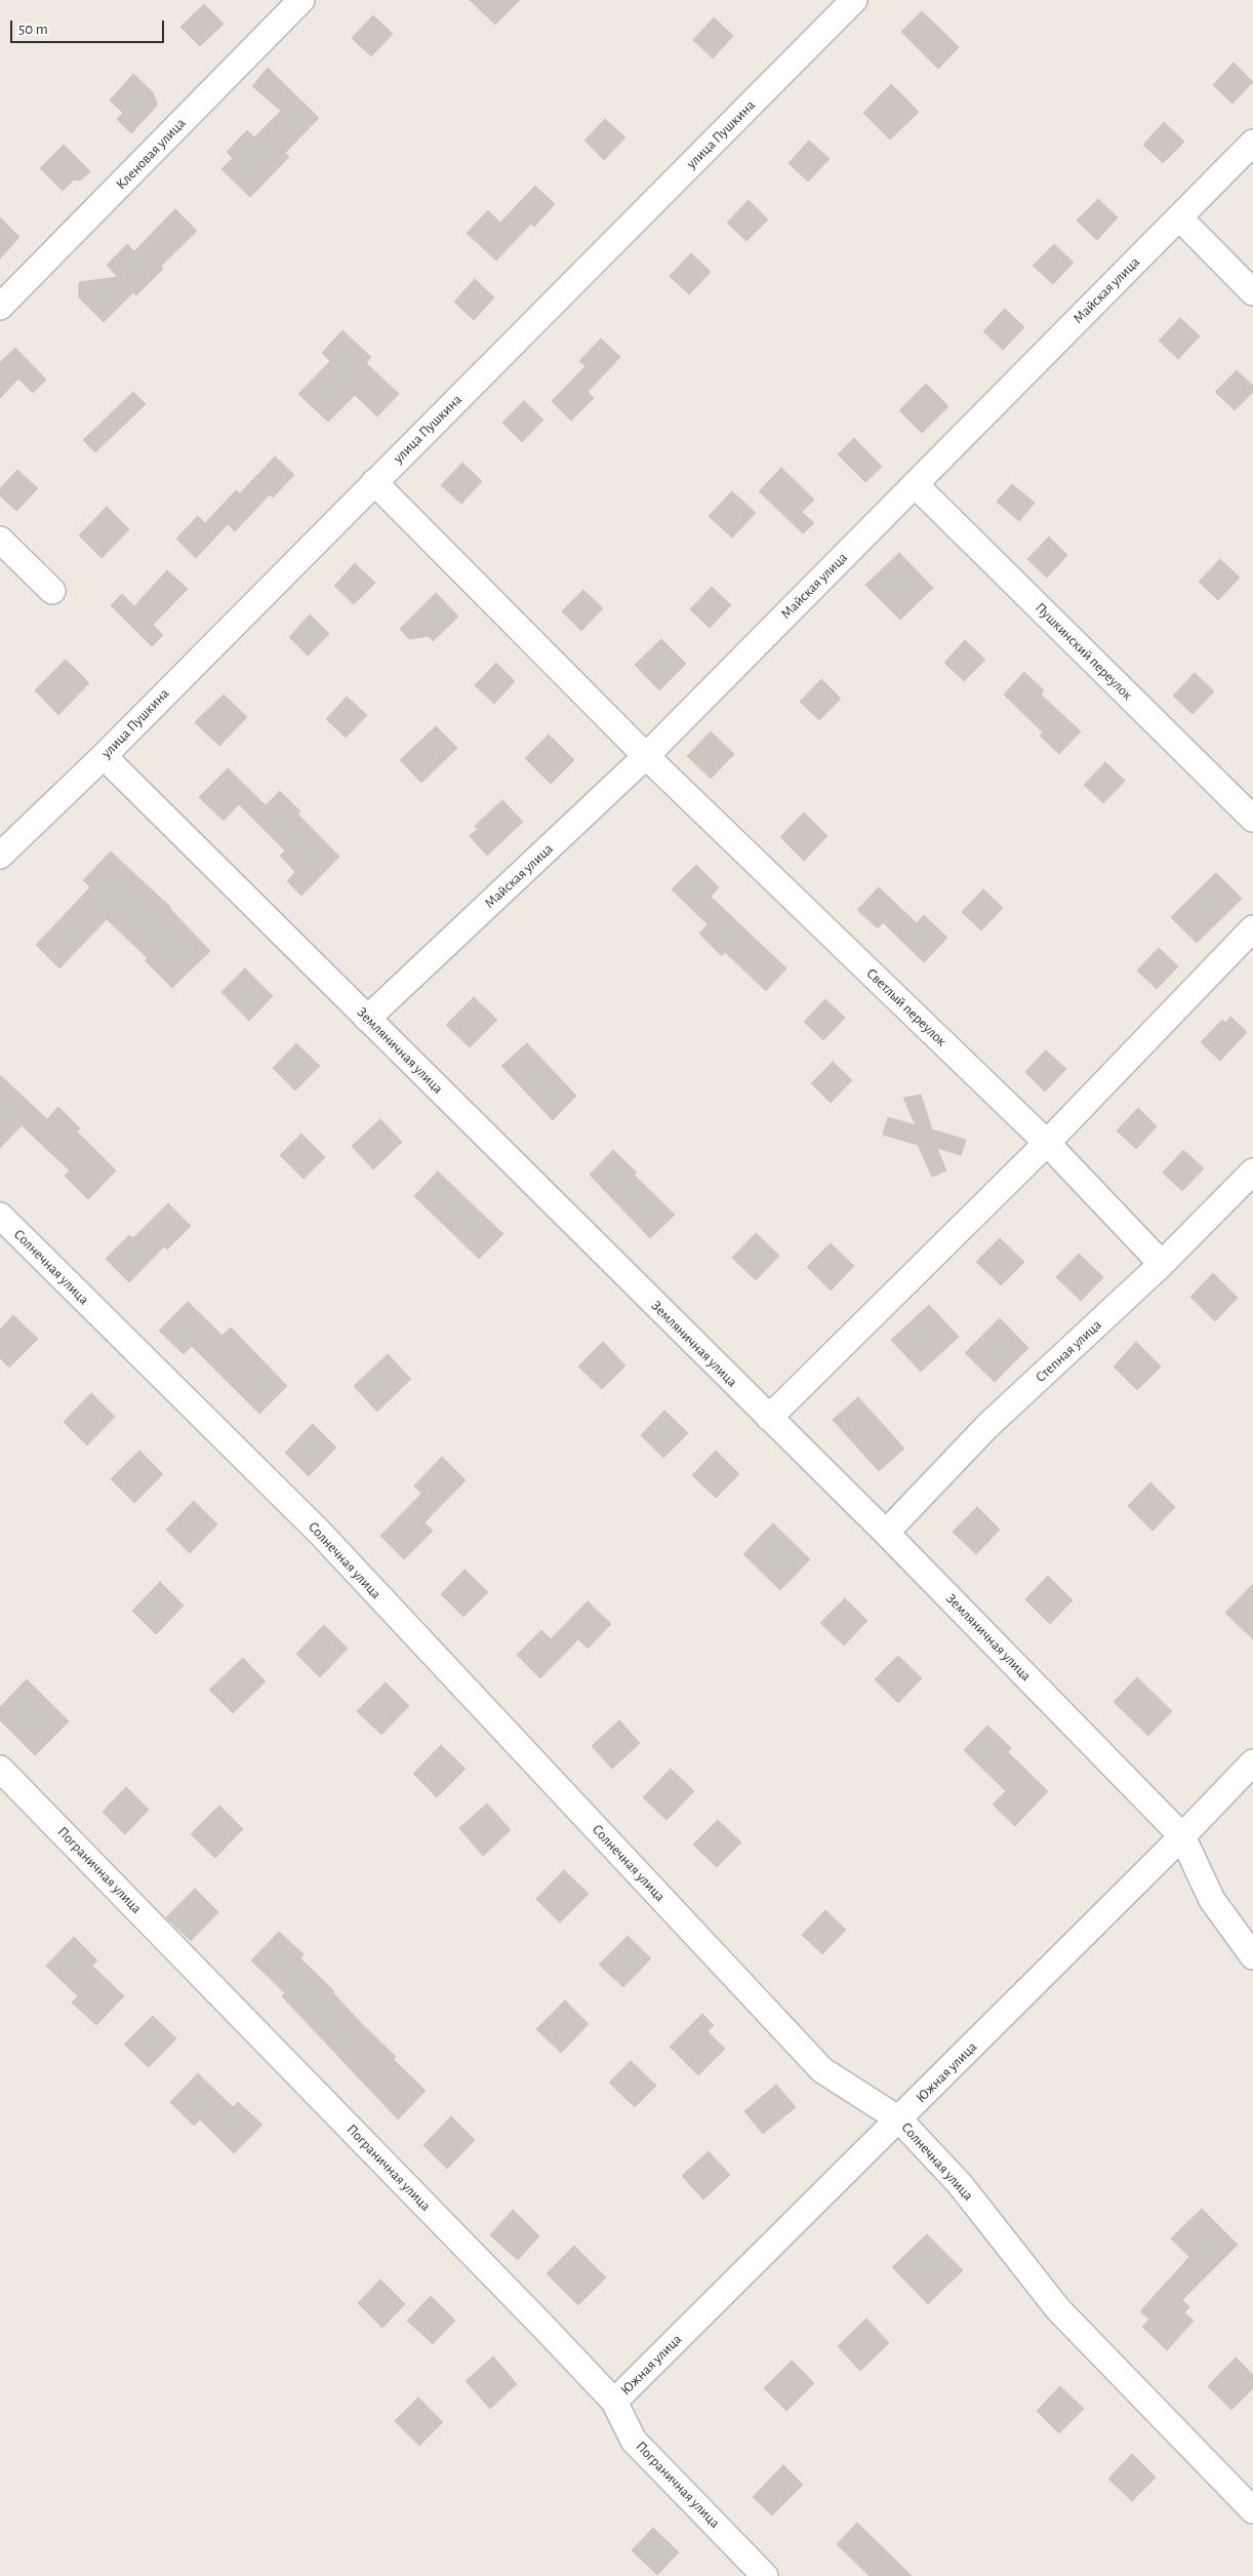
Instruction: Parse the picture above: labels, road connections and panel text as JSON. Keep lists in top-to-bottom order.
{
  "streets": {
    "street": [
      "улица Пушкина",
      "Кленовая улица",
      "Майская улица",
      "Пушкинский переулок",
      "Светлый переулок",
      "Земляничная улица",
      "Солнечная улица",
      "Степная улица",
      "Пограничная улица",
      "Южная улица"
    ]
  },
  "crossings": [
    ["улица Пушкина", "Светлый переулок"],
    ["улица Пушкина", "Земляничная улица"],
    ["Майская улица", "Пушкинский переулок"],
    ["Майская улица", "Светлый переулок"],
    ["Майская улица", "Земляничная улица"],
    ["Светлый переулок", "Степная улица"],
    ["Земляничная улица", "Степная улица"],
    ["Земляничная улица", "Южная улица"],
    ["Солнечная улица", "Южная улица"],
    ["Пограничная улица", "Южная улица"]
  ],
  "scale_bar": "50 m"
}
